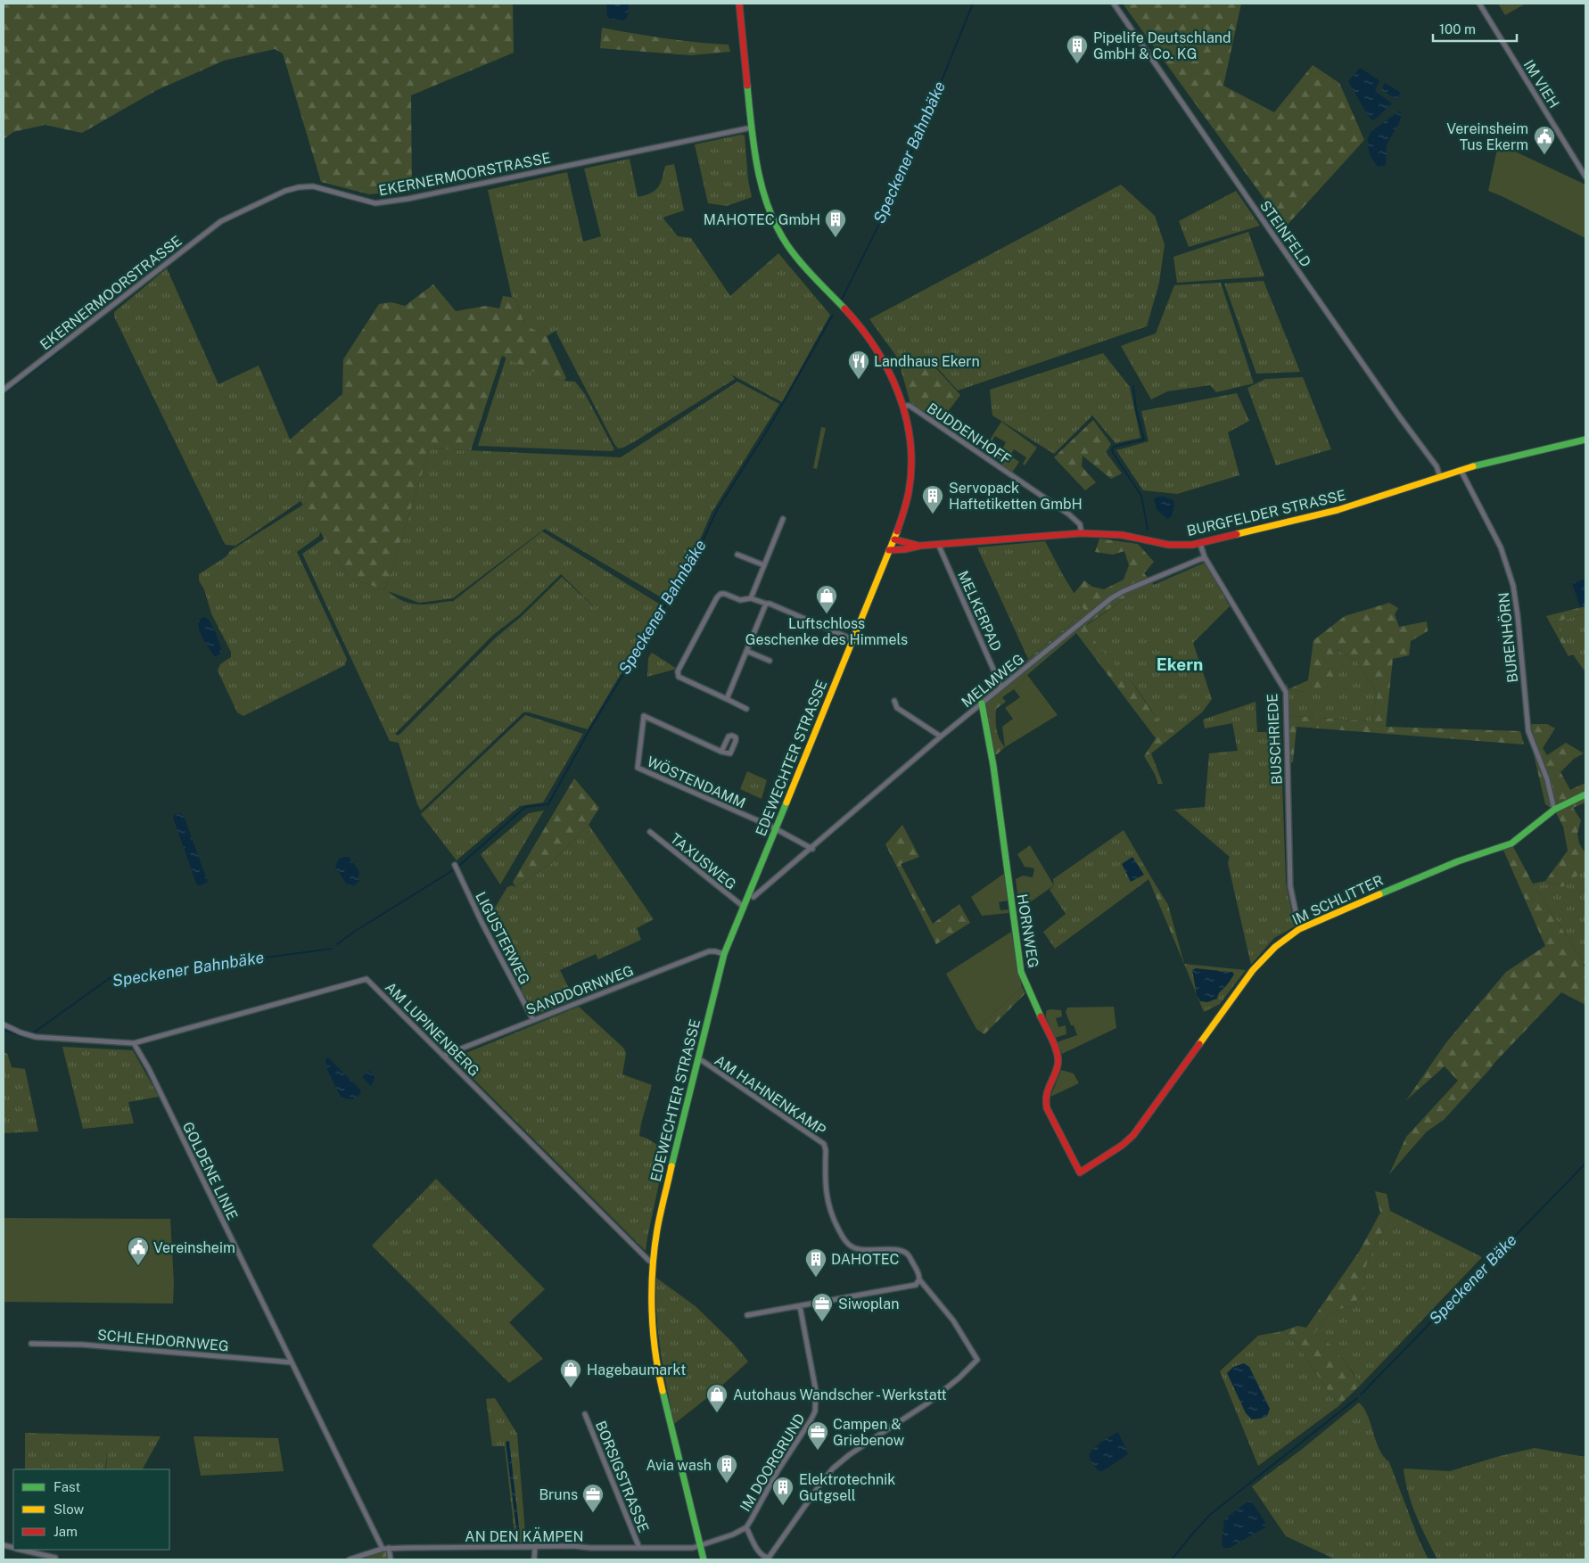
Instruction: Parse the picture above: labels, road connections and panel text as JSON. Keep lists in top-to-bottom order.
{
  "streets": {
    "street": [
      "IM VIEH",
      "EKERNERMOORSTRASSE",
      "STEINFELD",
      "BUDDENHOFF",
      "BURGFELDER STRASSE",
      "MELKERPAD",
      "BURENHÖRN",
      "MELMWEG",
      "BUSCHRIEDE",
      "EDEWECHTER STRASSE",
      "WÖSTENDAMM",
      "TAXUSWEG",
      "IM SCHLITTER",
      "HORNWEG",
      "LIGUSTERWEG",
      "SANDDORNWEG",
      "AM LUPINENBERG",
      "AM HAHNENKAMP",
      "GOLDENE LINIE",
      "SCHLEHDORNWEG",
      "IM DOORGRUND",
      "BORSIGSTRASSE",
      "AN DEN KÄMPEN"
    ]
  },
  "crossings": [
    ["EKERNERMOORSTRASSE", "EDEWECHTER STRASSE"],
    ["STEINFELD", "BURGFELDER STRASSE"],
    ["BUDDENHOFF", "BURGFELDER STRASSE"],
    ["BUDDENHOFF", "EDEWECHTER STRASSE"],
    ["BURGFELDER STRASSE", "MELKERPAD"],
    ["BURGFELDER STRASSE", "BURENHÖRN"],
    ["BURGFELDER STRASSE", "BUSCHRIEDE"],
    ["BURGFELDER STRASSE", "EDEWECHTER STRASSE"],
    ["MELKERPAD", "MELMWEG"],
    ["BURENHÖRN", "IM SCHLITTER"],
    ["MELMWEG", "BUSCHRIEDE"],
    ["MELMWEG", "HORNWEG"],
    ["BUSCHRIEDE", "IM SCHLITTER"],
    ["EDEWECHTER STRASSE", "WÖSTENDAMM"],
    ["EDEWECHTER STRASSE", "TAXUSWEG"],
    ["EDEWECHTER STRASSE", "SANDDORNWEG"],
    ["EDEWECHTER STRASSE", "AM LUPINENBERG"],
    ["EDEWECHTER STRASSE", "AM HAHNENKAMP"],
    ["EDEWECHTER STRASSE", "IM DOORGRUND"],
    ["EDEWECHTER STRASSE", "AN DEN KÄMPEN"],
    ["IM SCHLITTER", "HORNWEG"],
    ["LIGUSTERWEG", "SANDDORNWEG"],
    ["SANDDORNWEG", "AM LUPINENBERG"],
    ["AM LUPINENBERG", "GOLDENE LINIE"],
    ["AM HAHNENKAMP", "IM DOORGRUND"],
    ["GOLDENE LINIE", "SCHLEHDORNWEG"],
    ["GOLDENE LINIE", "AN DEN KÄMPEN"],
    ["IM DOORGRUND", "AN DEN KÄMPEN"],
    ["BORSIGSTRASSE", "AN DEN KÄMPEN"]
  ],
  "districts": ["Ekern"],
  "water": ["Speckener Bahnbäke", "Speckener Bäke"],
  "places": {
    "building": [
      "Pipelife Deutschland GmbH & Co. KG",
      "MAHOTEC GmbH",
      "Servopack Haftetiketten GmbH",
      "DAHOTEC",
      "Avia wash",
      "Elektrotechnik Gutgsell"
    ],
    "public building": ["Vereinsheim Tus Ekerm", "Vereinsheim"],
    "restaurant": ["Landhaus Ekern"],
    "shop": ["Luftschloss Geschenke des Himmels", "Hagebaumarkt", "Autohaus Wandscher - Werkstatt"],
    "office": ["Siwoplan", "Campen & Griebenow", "Bruns"]
  },
  "legend": ["Fast", "Slow", "Jam"],
  "scale_bar": "100 m"
}
